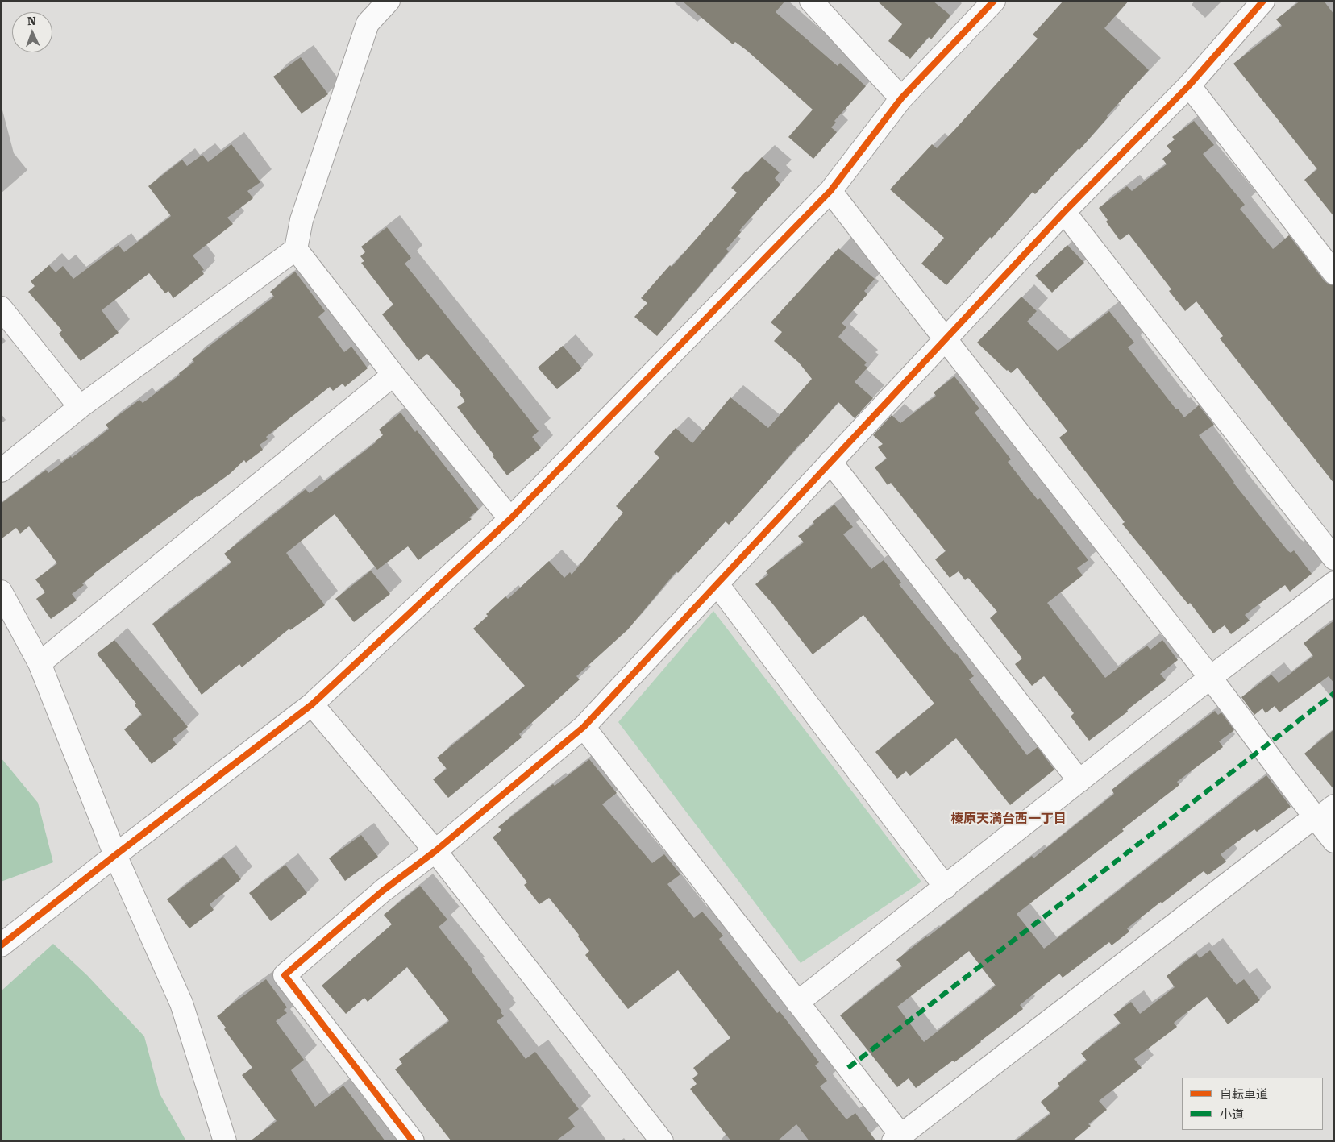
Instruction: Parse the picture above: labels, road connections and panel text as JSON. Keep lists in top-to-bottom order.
{
  "districts": ["榛原天満台西一丁目"],
  "legend": ["自転車道", "小道"],
  "north": "top"
}
